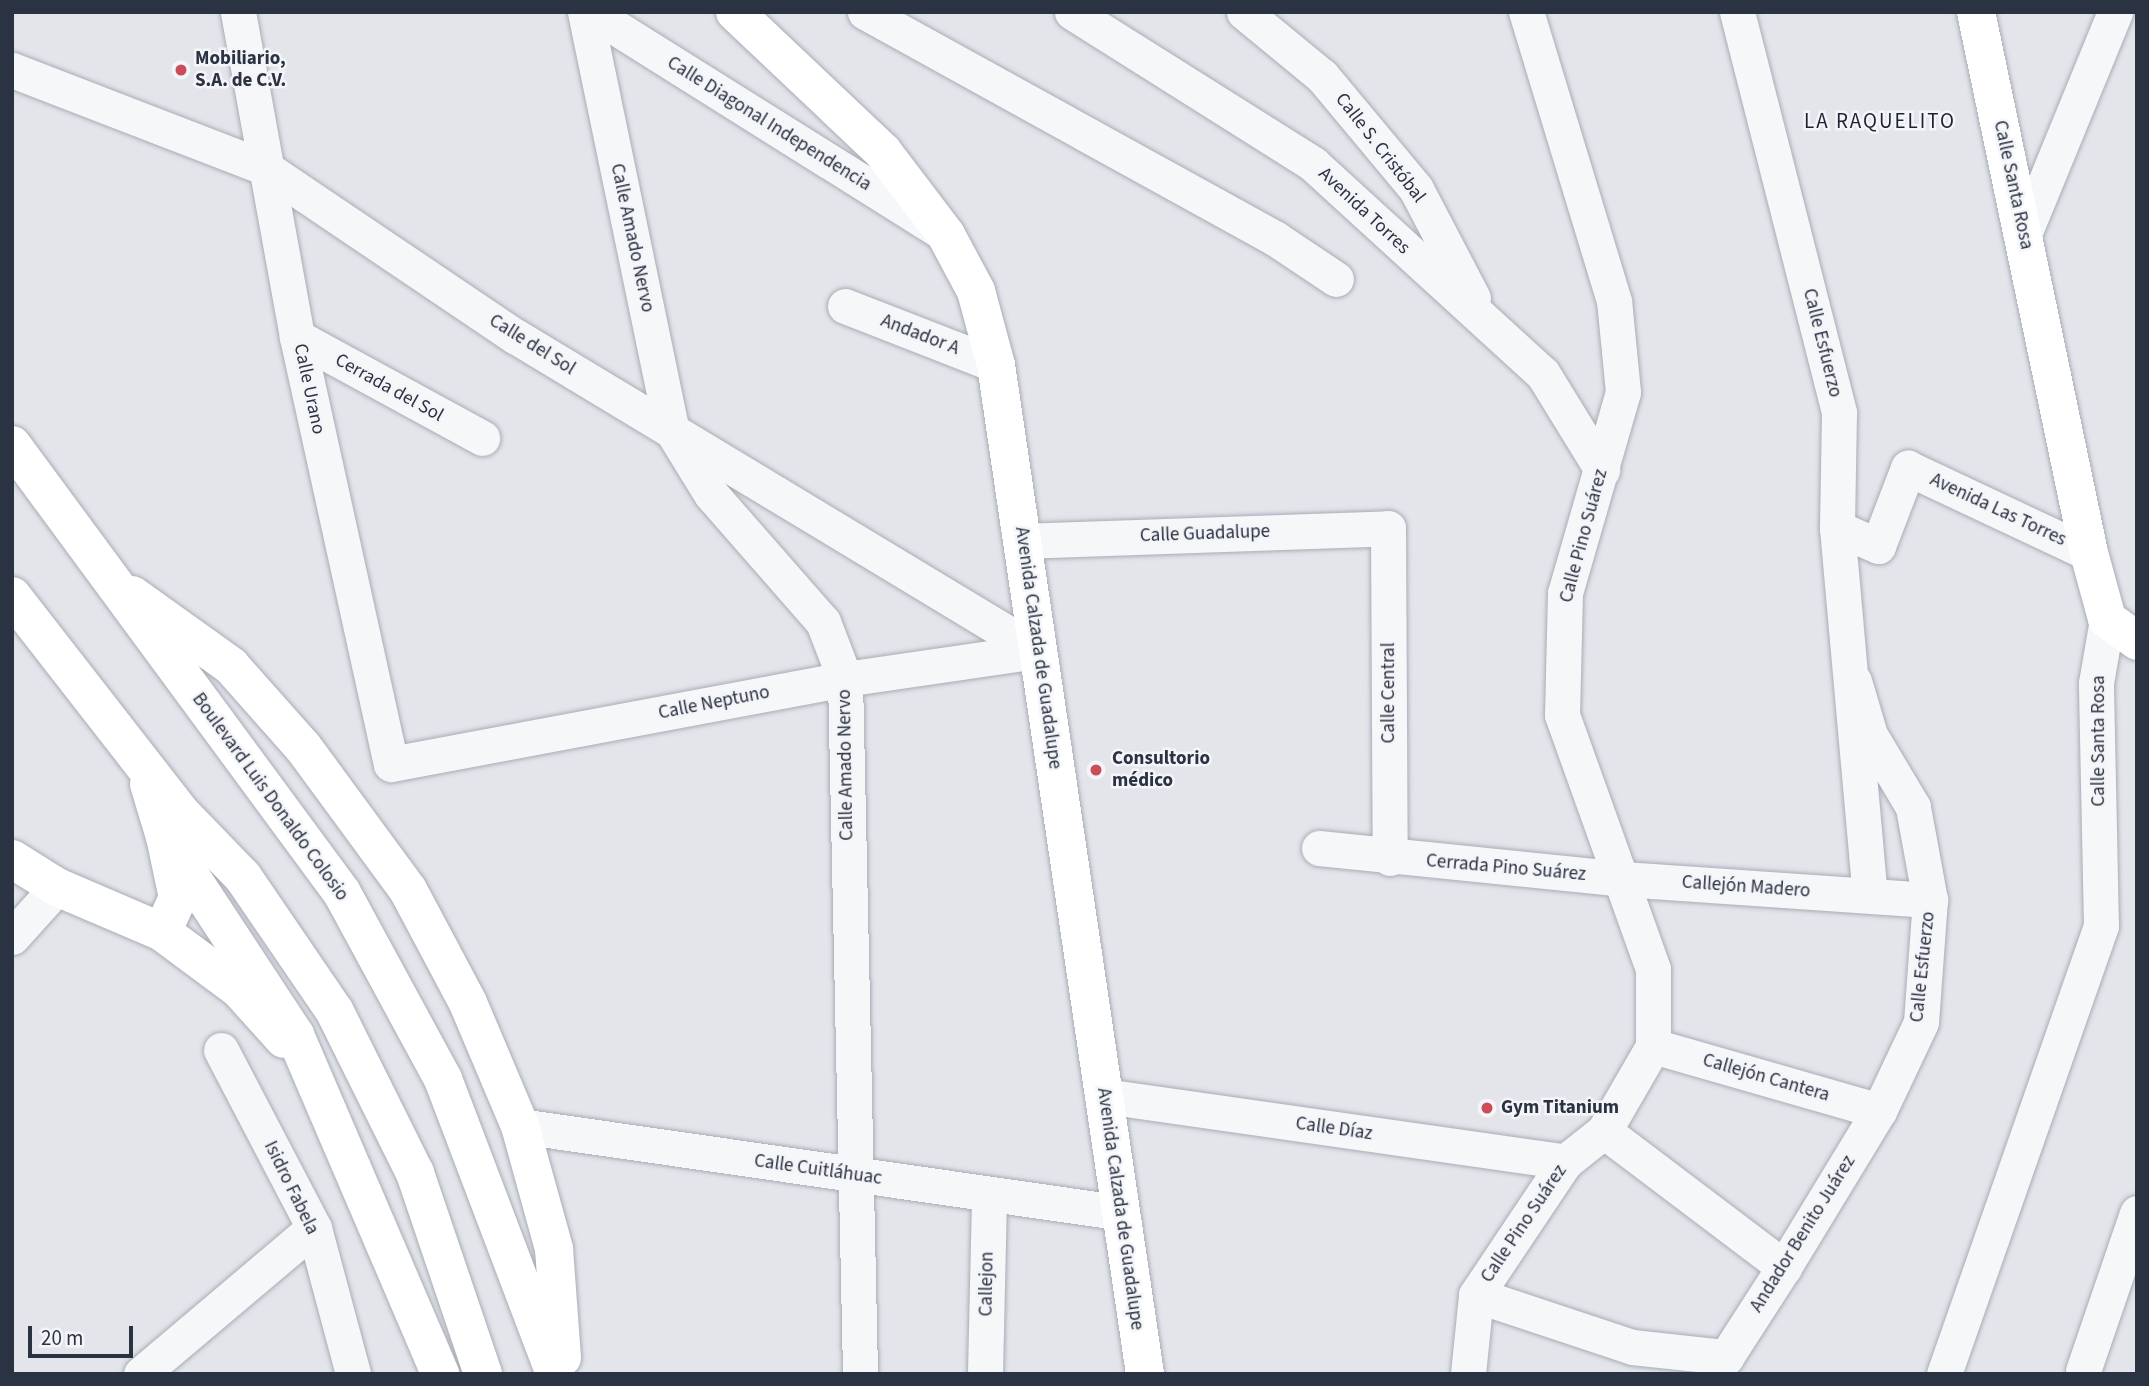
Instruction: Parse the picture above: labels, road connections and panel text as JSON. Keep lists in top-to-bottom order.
{
  "streets": {
    "main road": ["Calle Santa Rosa", "Avenida Calzada de Guadalupe", "Boulevard Luis Donaldo Colosio"],
    "street": [
      "Calle Diagonal Independencia",
      "Calle S. Cristóbal",
      "Avenida Torres",
      "Calle Amado Nervo",
      "Andador A",
      "Calle Esfuerzo",
      "Calle del Sol",
      "Cerrada del Sol",
      "Calle Urano",
      "Avenida Las Torres",
      "Calle Guadalupe",
      "Calle Pino Suárez",
      "Calle Central",
      "Calle Neptuno",
      "Cerrada Pino Suárez",
      "Callejón Madero",
      "Callejón Cantera",
      "Calle Díaz",
      "Calle Cuitláhuac",
      "Isidro Fabela",
      "Andador Benito Juárez",
      "Callejon"
    ]
  },
  "crossings": [
    ["Calle Diagonal Independencia", "Avenida Calzada de Guadalupe"],
    ["Calle S. Cristóbal", "Avenida Torres"],
    ["Calle Santa Rosa", "Avenida Las Torres"],
    ["Avenida Torres", "Calle Pino Suárez"],
    ["Calle Amado Nervo", "Calle del Sol"],
    ["Calle Amado Nervo", "Calle Neptuno"],
    ["Calle Amado Nervo", "Calle Cuitláhuac"],
    ["Andador A", "Avenida Calzada de Guadalupe"],
    ["Calle Esfuerzo", "Avenida Las Torres"],
    ["Calle Esfuerzo", "Callejón Madero"],
    ["Calle Esfuerzo", "Callejón Cantera"],
    ["Calle Esfuerzo", "Andador Benito Juárez"],
    ["Calle del Sol", "Calle Urano"],
    ["Calle del Sol", "Avenida Calzada de Guadalupe"],
    ["Calle del Sol", "Calle Neptuno"],
    ["Cerrada del Sol", "Calle Urano"],
    ["Calle Urano", "Calle Neptuno"],
    ["Calle Guadalupe", "Avenida Calzada de Guadalupe"],
    ["Calle Guadalupe", "Calle Central"],
    ["Calle Pino Suárez", "Cerrada Pino Suárez"],
    ["Calle Pino Suárez", "Callejón Madero"],
    ["Calle Pino Suárez", "Callejón Cantera"],
    ["Calle Pino Suárez", "Calle Díaz"],
    ["Calle Pino Suárez", "Andador Benito Juárez"],
    ["Avenida Calzada de Guadalupe", "Calle Neptuno"],
    ["Avenida Calzada de Guadalupe", "Calle Díaz"],
    ["Avenida Calzada de Guadalupe", "Calle Cuitláhuac"],
    ["Calle Central", "Cerrada Pino Suárez"],
    ["Cerrada Pino Suárez", "Callejón Madero"],
    ["Callejón Cantera", "Andador Benito Juárez"],
    ["Calle Cuitláhuac", "Callejon"]
  ],
  "districts": ["LA RAQUELITO"],
  "places": ["Mobiliario, S.A. de C.V.", "Consultorio médico", "Gym Titanium"],
  "scale_bar": "20 m"
}
